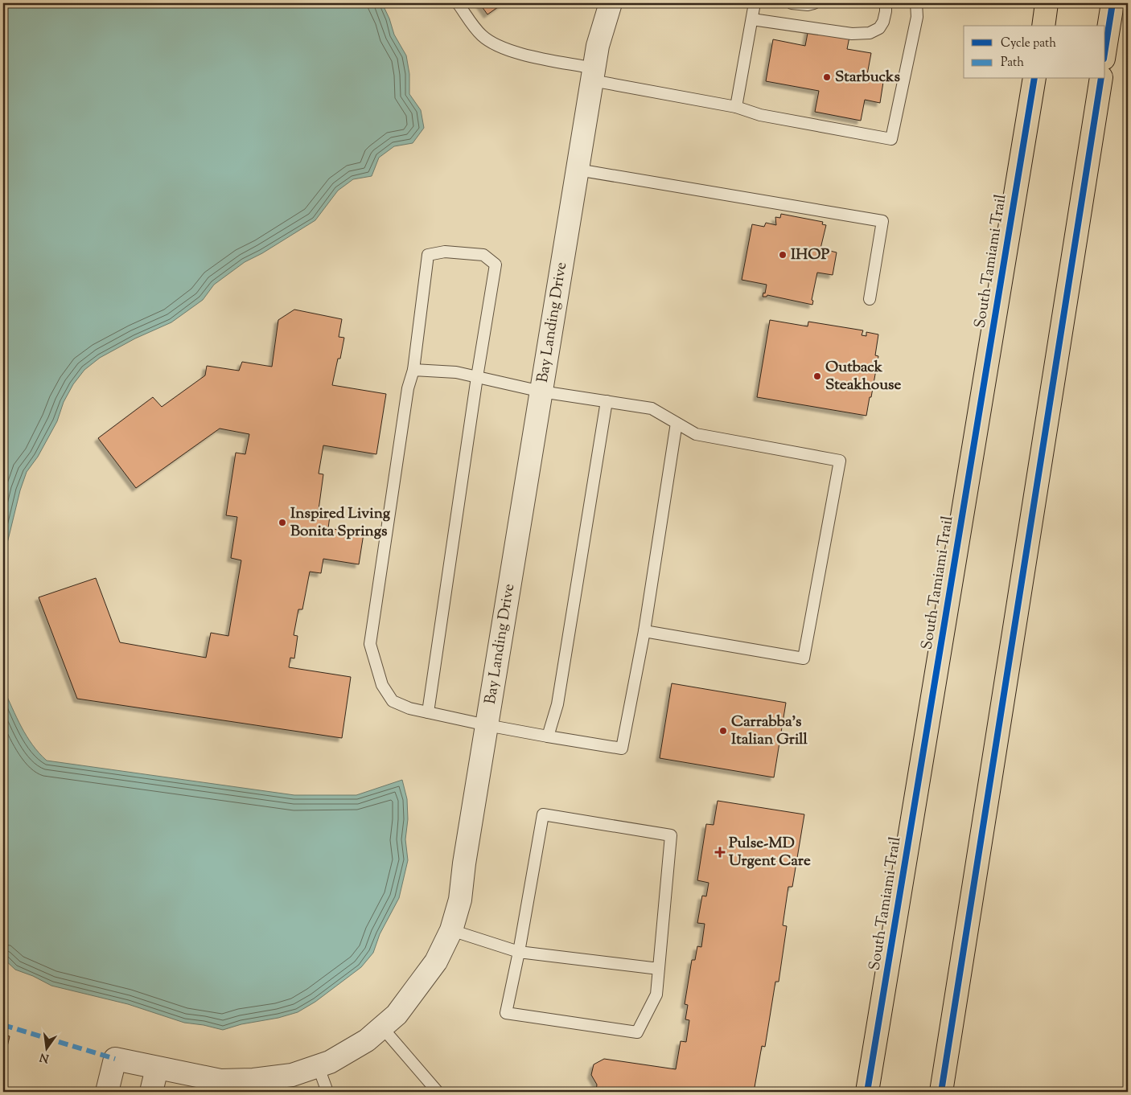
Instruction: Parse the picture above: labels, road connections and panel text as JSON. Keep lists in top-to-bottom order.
{
  "streets": {
    "main road": ["South Tamiami Trail"],
    "street": ["Bay Landing Drive"]
  },
  "places": {
    "other": [
      "Starbucks",
      "IHOP",
      "Outback Steakhouse",
      "Inspired Living Bonita Springs",
      "Carrabba's Italian Grill"
    ],
    "health": ["Pulse-MD Urgent Care"]
  },
  "legend": ["Cycle path", "Path"],
  "north": "bottom"
}
